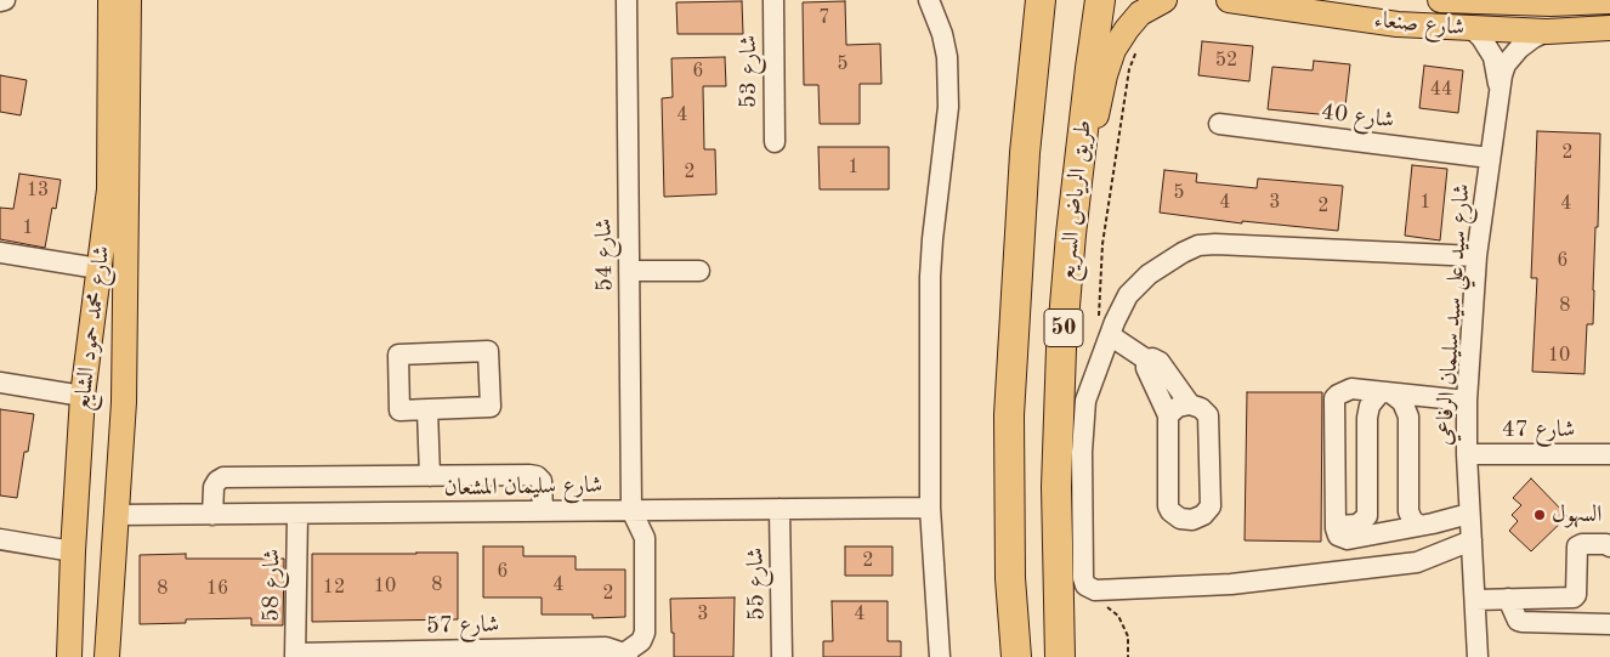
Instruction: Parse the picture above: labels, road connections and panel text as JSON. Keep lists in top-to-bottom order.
{
  "streets": {
    "highway": ["طريق الرياض السريع", "50"],
    "main road": ["شارع صنعاء", "شارع محمد حمود الشايع"],
    "street": [
      "شارع 53",
      "شارع 40",
      "شارع 54",
      "شارع سيد علي سيد سليمان الرفاعي",
      "شارع 47",
      "شارع سليمان المشعان",
      "شارع 55",
      "شارع 58",
      "شارع 57"
    ]
  },
  "crossings": [
    ["شارع صنعاء", "شارع سيد علي سيد سليمان الرفاعي"],
    ["شارع 40", "شارع سيد علي سيد سليمان الرفاعي"],
    ["شارع 54", "شارع سليمان المشعان"],
    ["شارع سيد علي سيد سليمان الرفاعي", "شارع 47"],
    ["شارع محمد حمود الشايع", "شارع سليمان المشعان"],
    ["شارع سليمان المشعان", "شارع 55"],
    ["شارع سليمان المشعان", "شارع 58"],
    ["شارع 58", "شارع 57"]
  ],
  "places": ["السهول"],
  "house_numbers": [
    "7",
    "52",
    "5",
    "6",
    "44",
    "4",
    "2",
    "1",
    "2",
    "13",
    "5",
    "4",
    "3",
    "1",
    "4",
    "2",
    "1",
    "6",
    "8",
    "10",
    "2",
    "6",
    "8",
    "4",
    "10",
    "12",
    "8",
    "16",
    "2",
    "3",
    "4"
  ]
}
